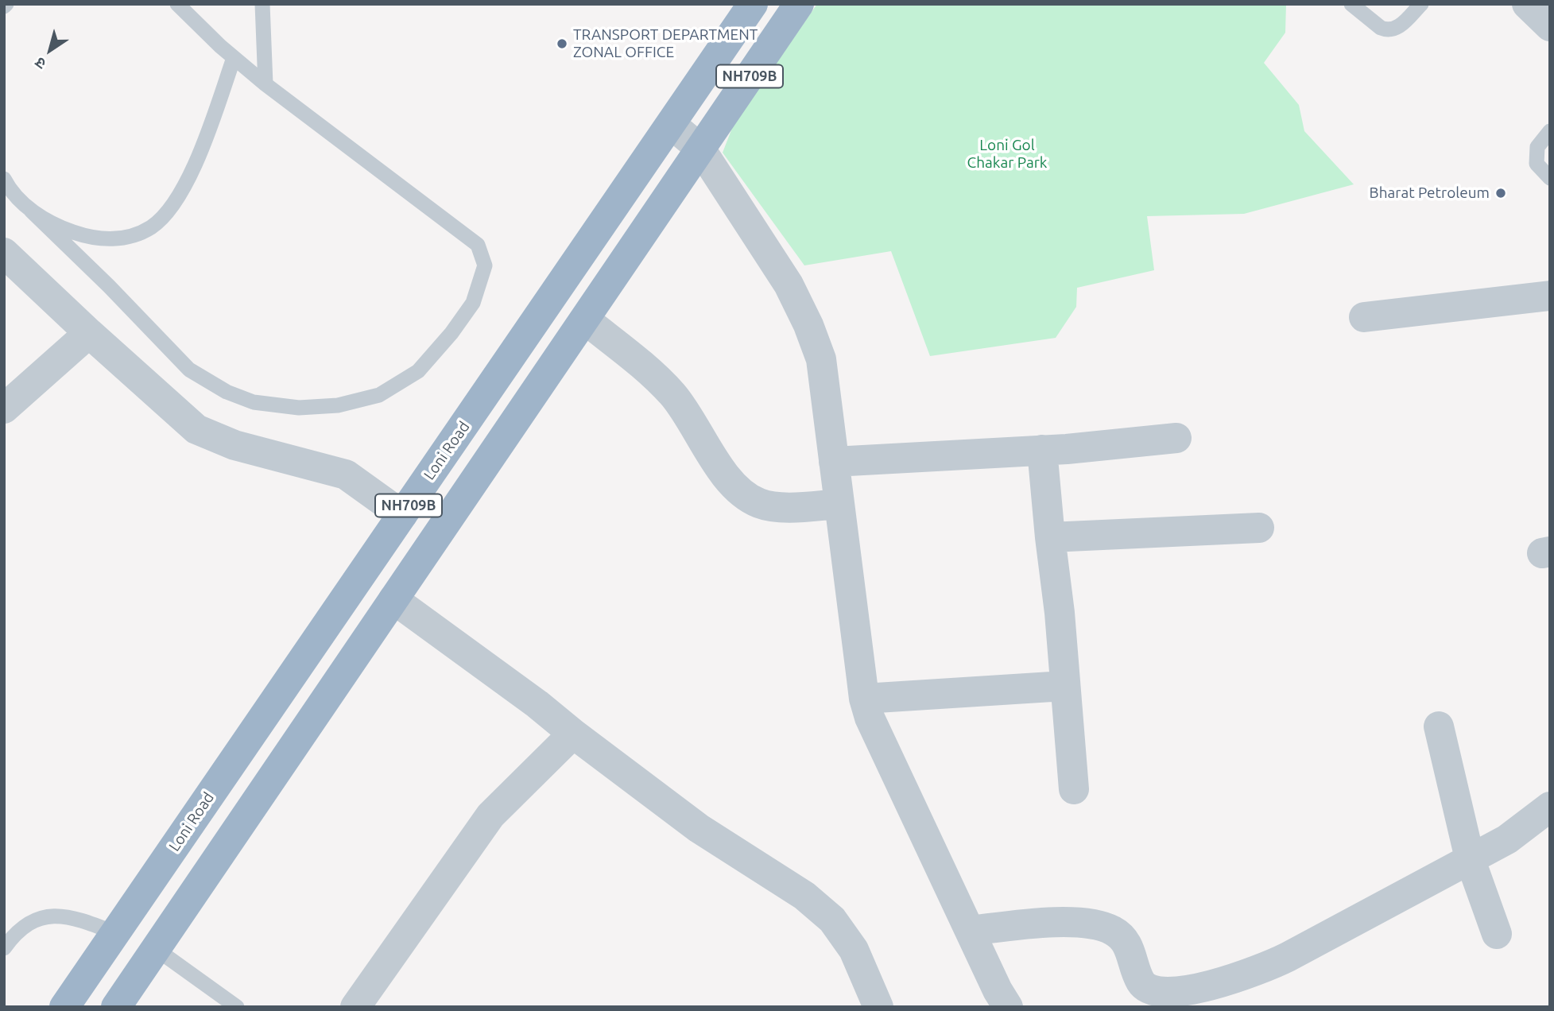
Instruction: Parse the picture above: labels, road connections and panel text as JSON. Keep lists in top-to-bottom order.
{
  "streets": {
    "highway": ["NH709B", "Loni Road"]
  },
  "parks": ["Loni Gol Chakar Park"],
  "places": ["TRANSPORT DEPARTMENT ZONAL OFFICE", "Bharat Petroleum"],
  "north": "bottom left"
}
